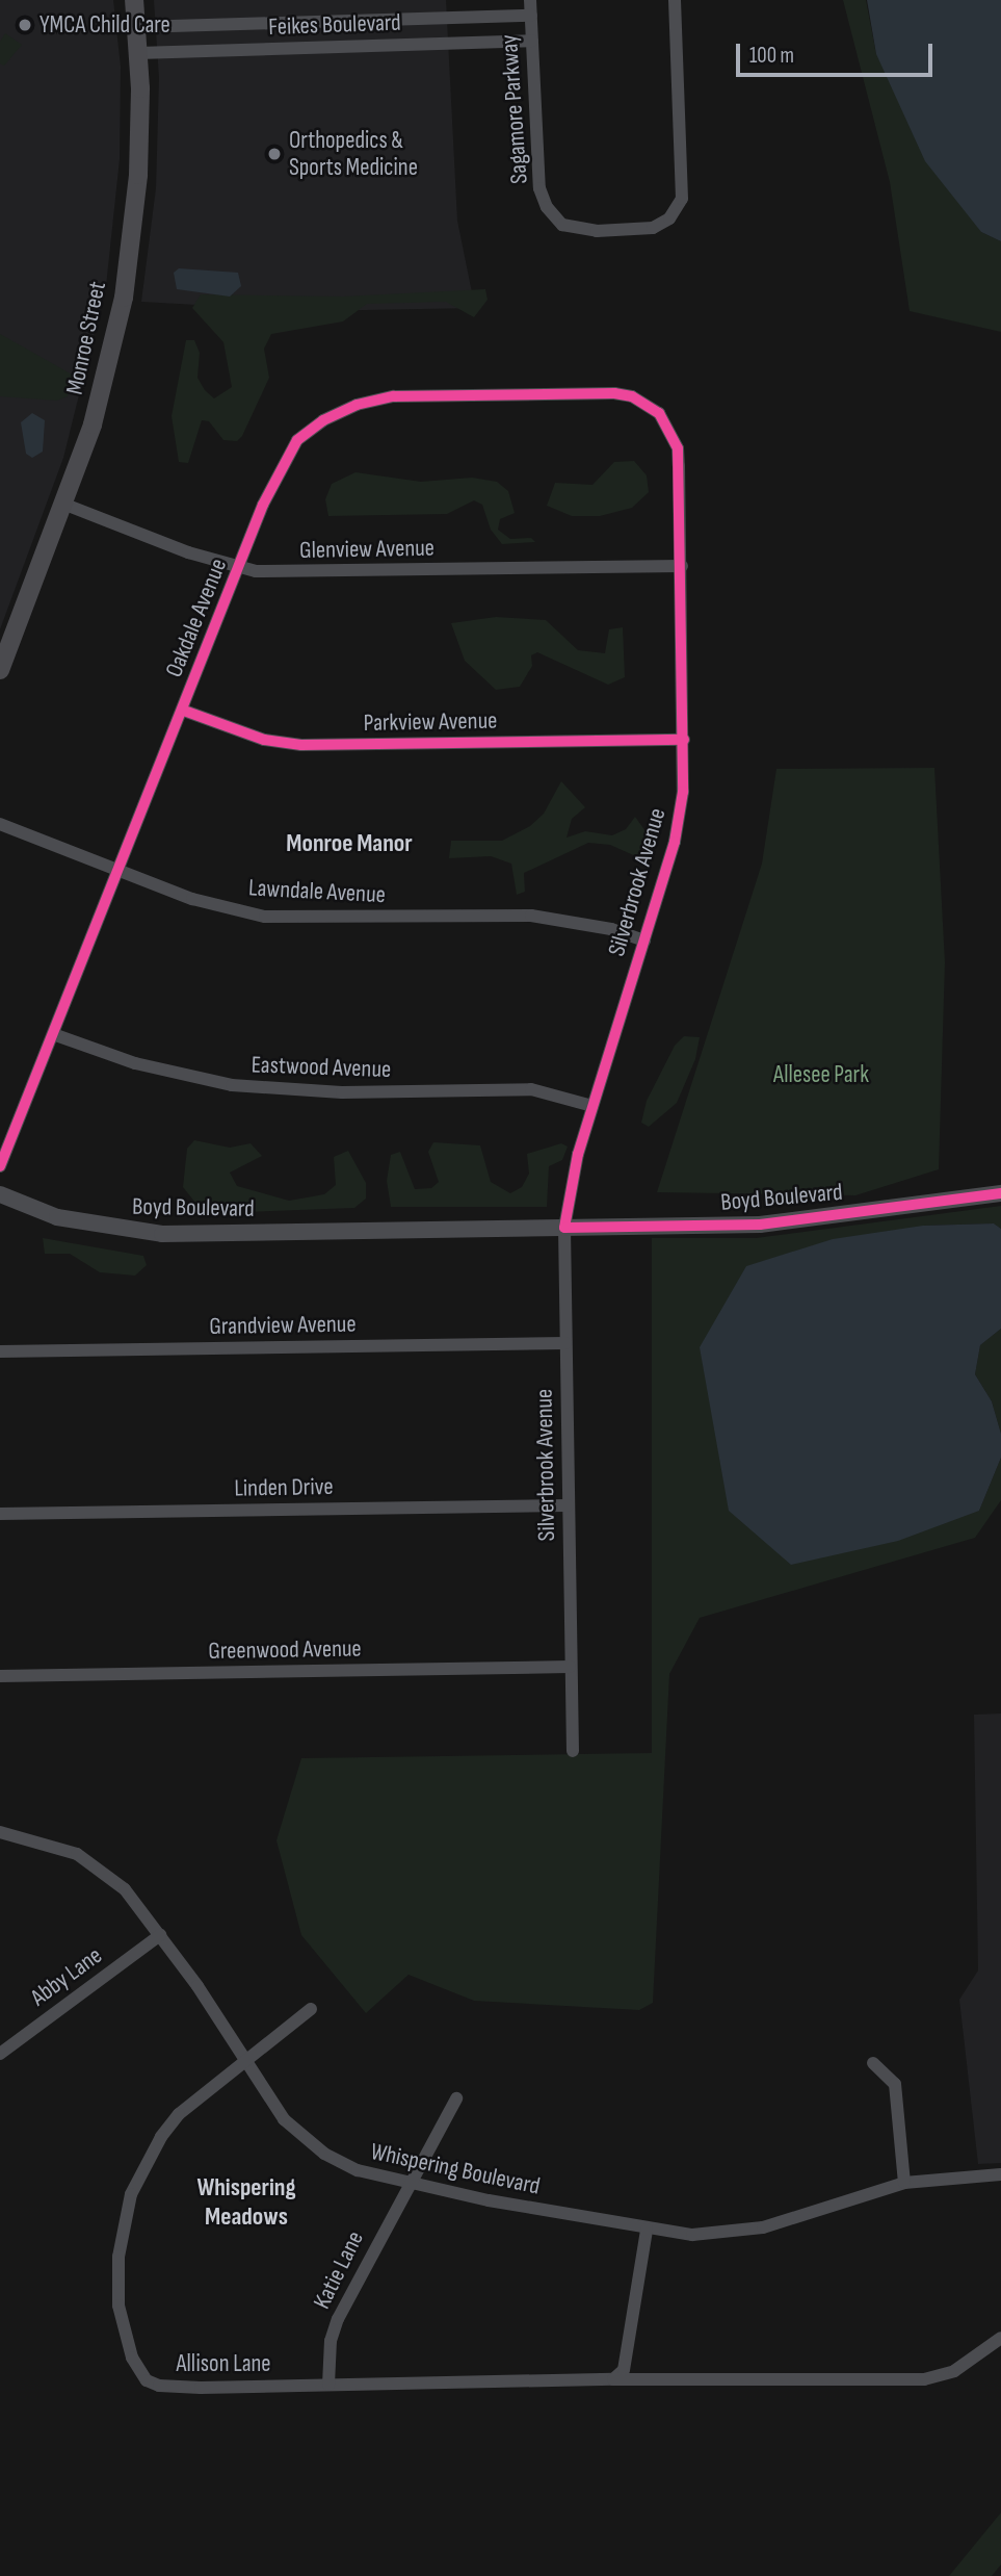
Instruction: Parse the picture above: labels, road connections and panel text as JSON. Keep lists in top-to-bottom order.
{
  "streets": {
    "main road": ["Monroe Street"],
    "street": [
      "Feikes Boulevard",
      "Sagamore Parkway",
      "Glenview Avenue",
      "Oakdale Avenue",
      "Parkview Avenue",
      "Silverbrook Avenue",
      "Lawndale Avenue",
      "Eastwood Avenue",
      "Boyd Boulevard",
      "Grandview Avenue",
      "Linden Drive",
      "Greenwood Avenue",
      "Abby Lane",
      "Whispering Boulevard",
      "Katie Lane",
      "Allison Lane"
    ]
  },
  "crossings": [
    ["Feikes Boulevard", "Sagamore Parkway"],
    ["Feikes Boulevard", "Monroe Street"],
    ["Monroe Street", "Glenview Avenue"],
    ["Glenview Avenue", "Oakdale Avenue"],
    ["Glenview Avenue", "Silverbrook Avenue"],
    ["Oakdale Avenue", "Parkview Avenue"],
    ["Oakdale Avenue", "Silverbrook Avenue"],
    ["Oakdale Avenue", "Lawndale Avenue"],
    ["Oakdale Avenue", "Eastwood Avenue"],
    ["Parkview Avenue", "Silverbrook Avenue"],
    ["Silverbrook Avenue", "Lawndale Avenue"],
    ["Silverbrook Avenue", "Eastwood Avenue"],
    ["Silverbrook Avenue", "Boyd Boulevard"],
    ["Silverbrook Avenue", "Grandview Avenue"],
    ["Silverbrook Avenue", "Linden Drive"],
    ["Silverbrook Avenue", "Greenwood Avenue"],
    ["Abby Lane", "Whispering Boulevard"],
    ["Whispering Boulevard", "Katie Lane"],
    ["Whispering Boulevard", "Allison Lane"],
    ["Katie Lane", "Allison Lane"]
  ],
  "districts": ["Monroe Manor", "Whispering Meadows"],
  "parks": ["Allesee Park"],
  "places": ["YMCA Child Care", "Orthopedics & Sports Medicine"],
  "scale_bar": "100 m"
}
